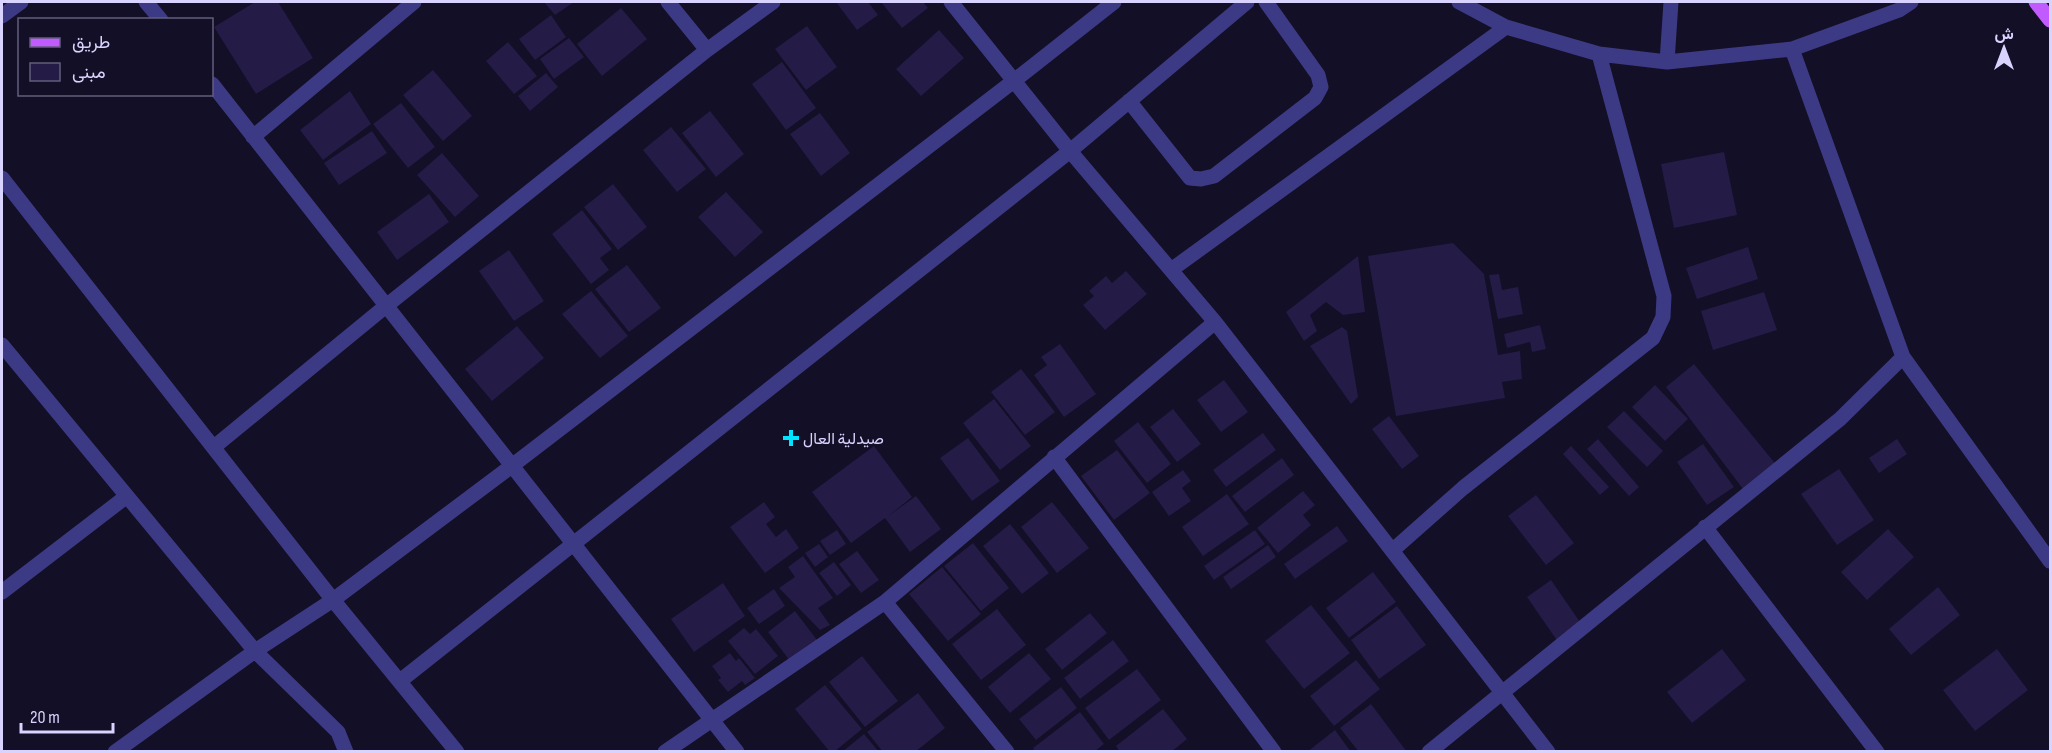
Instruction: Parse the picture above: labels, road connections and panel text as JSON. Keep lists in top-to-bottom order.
{
  "places": {
    "health": ["صيدلية العال"]
  },
  "legend": ["طريق", "مبنى"],
  "scale_bar": "20 m",
  "north": "top"
}
